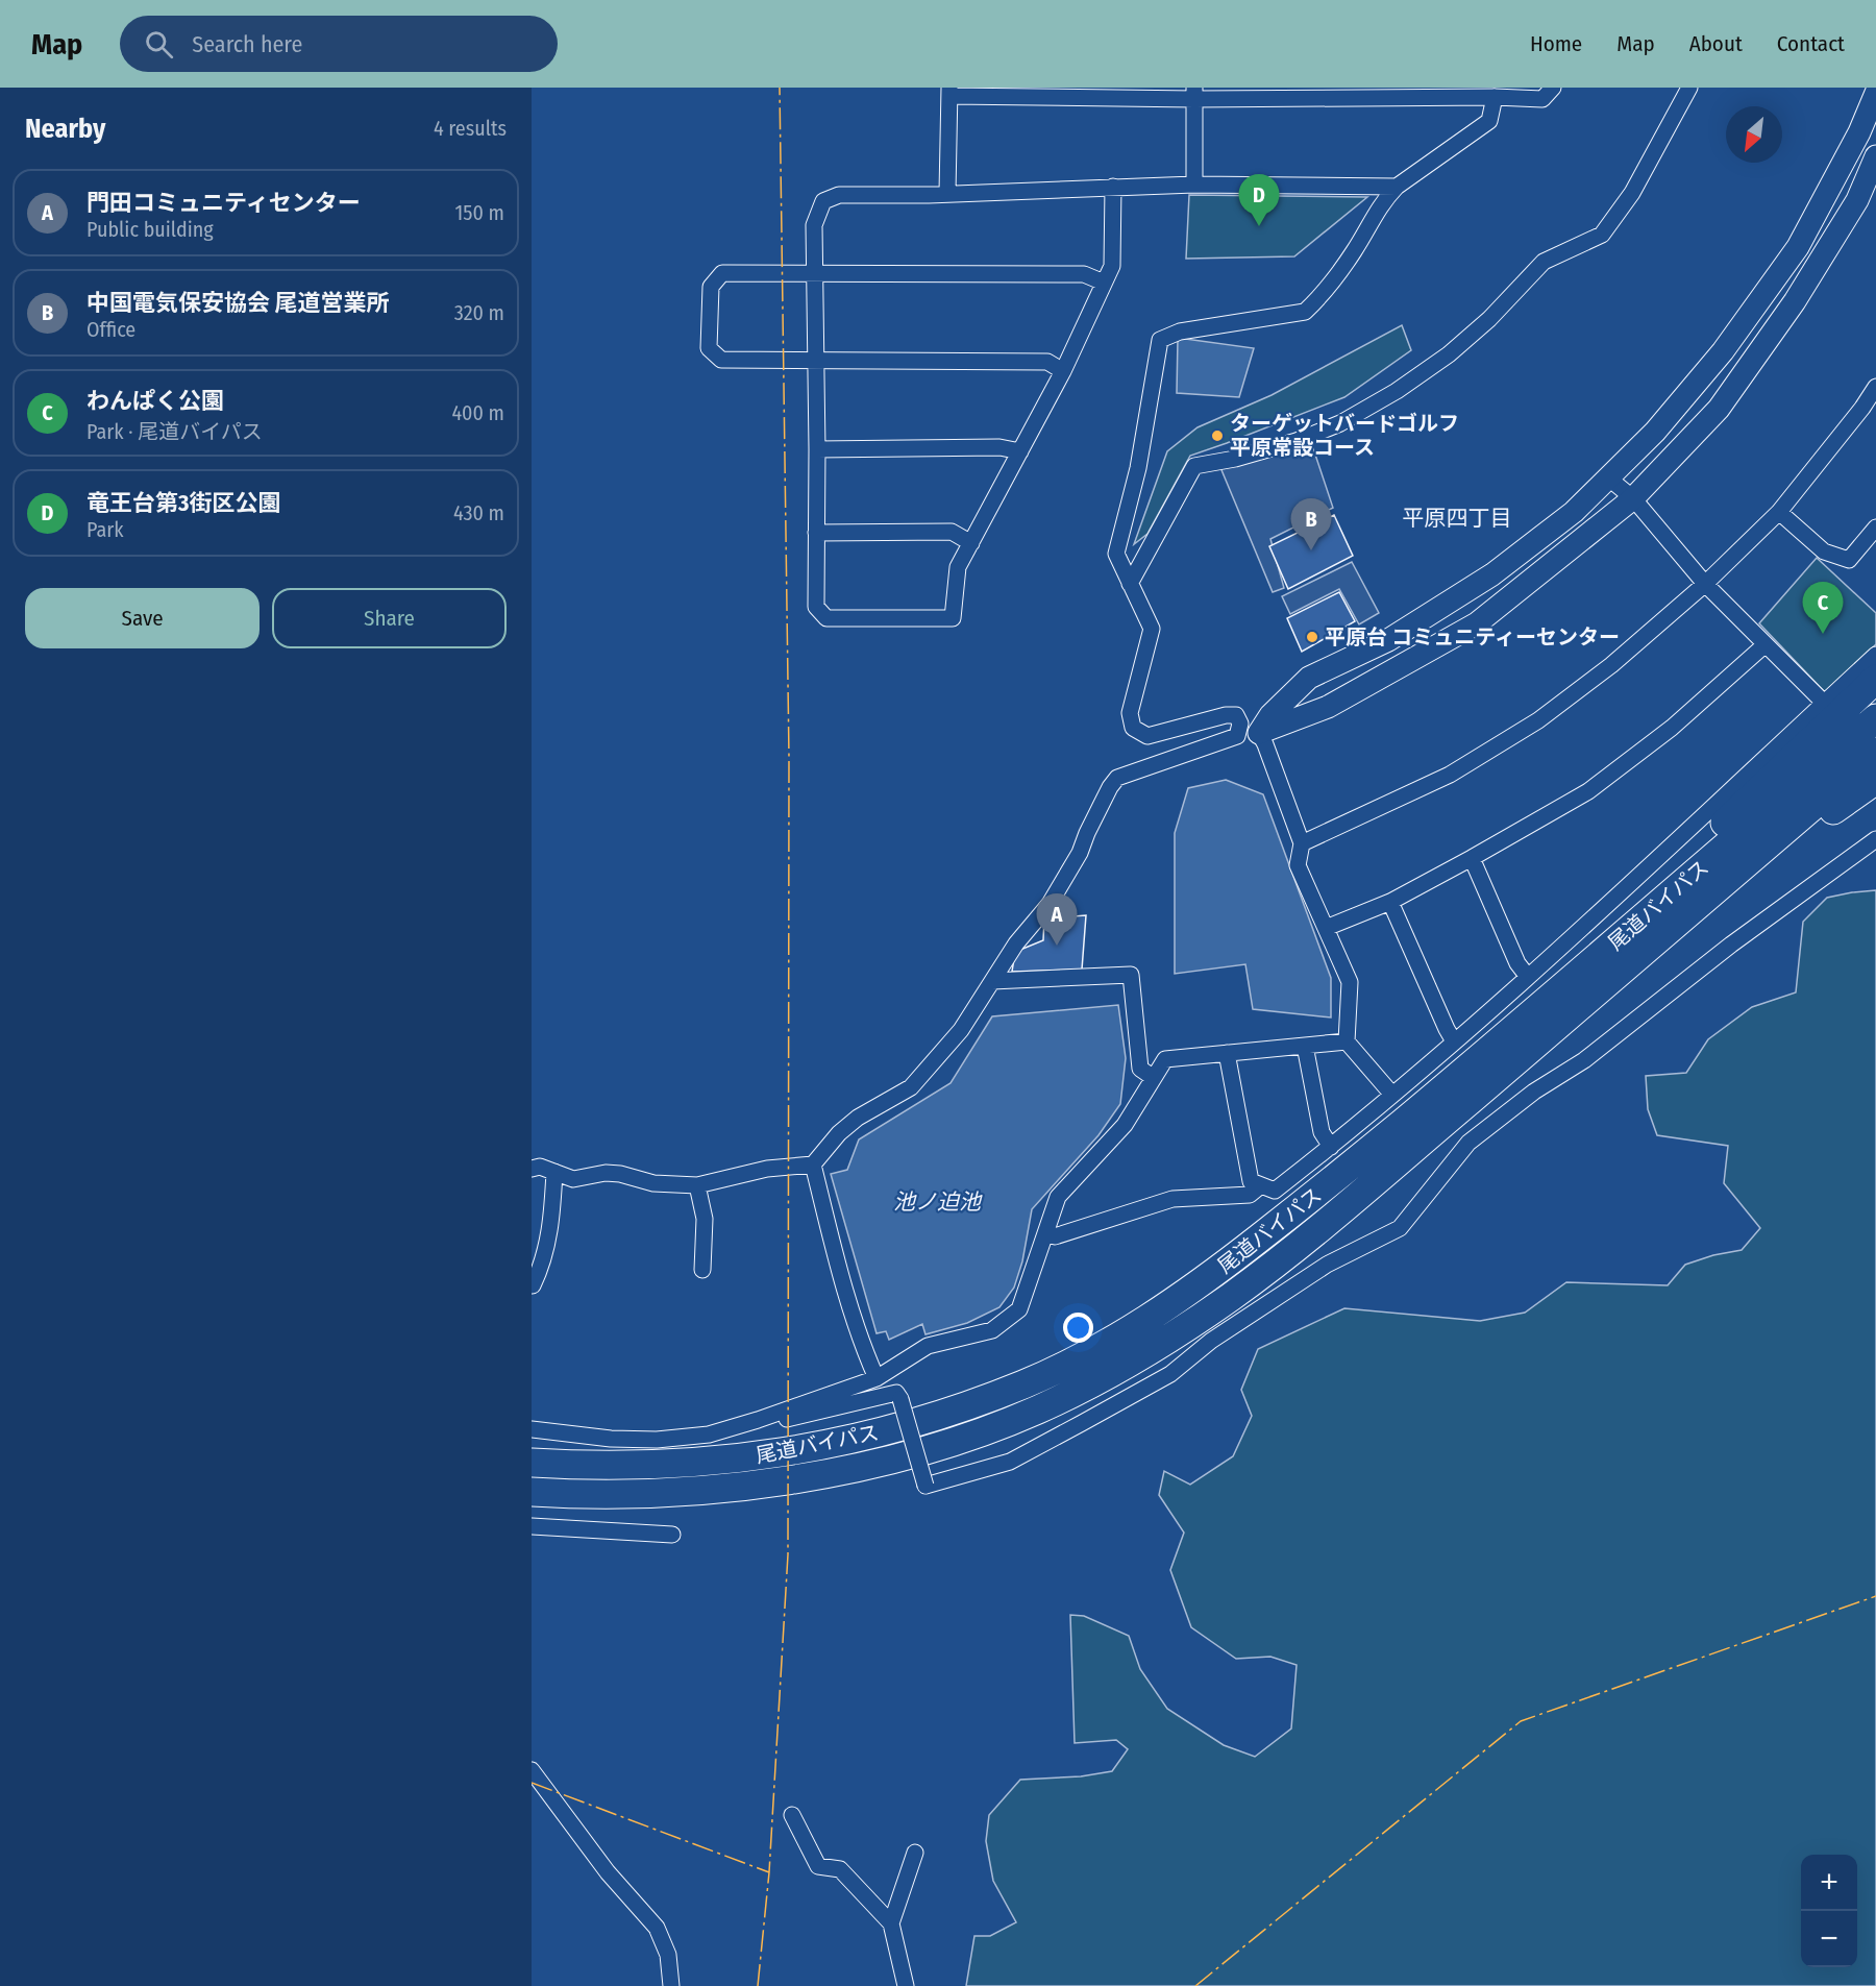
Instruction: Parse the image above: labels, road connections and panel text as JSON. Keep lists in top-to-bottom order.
{
  "streets": {
    "highway": ["尾道バイパス"]
  },
  "districts": ["平原四丁目"],
  "water": ["池ノ迫池"],
  "places": ["ターゲットバードゴルフ 平原常設コース", "平原台 コミュニティーセンター"],
  "north": "bottom left",
  "page": {
    "header": "Map",
    "search": "Search here",
    "nav": [
      "Home",
      "Map",
      "About",
      "Contact"
    ],
    "heading": ["Nearby", "4 results"],
    "list": [
      {
        "mark": "A",
        "name": "門田コミュニティセンター",
        "note": "Public building",
        "value": "150 m"
      },
      {
        "mark": "B",
        "name": "中国電気保安協会 尾道営業所",
        "note": "Office",
        "value": "320 m"
      },
      {
        "mark": "C",
        "name": "わんぱく公園",
        "note": "Park · 尾道バイパス",
        "value": "400 m"
      },
      {
        "mark": "D",
        "name": "竜王台第3街区公園",
        "note": "Park",
        "value": "430 m"
      }
    ],
    "pins": [
      "D",
      "B",
      "C",
      "A"
    ],
    "buttons": ["Save", "Share"],
    "map_buttons": ["+", "−"]
  }
}
